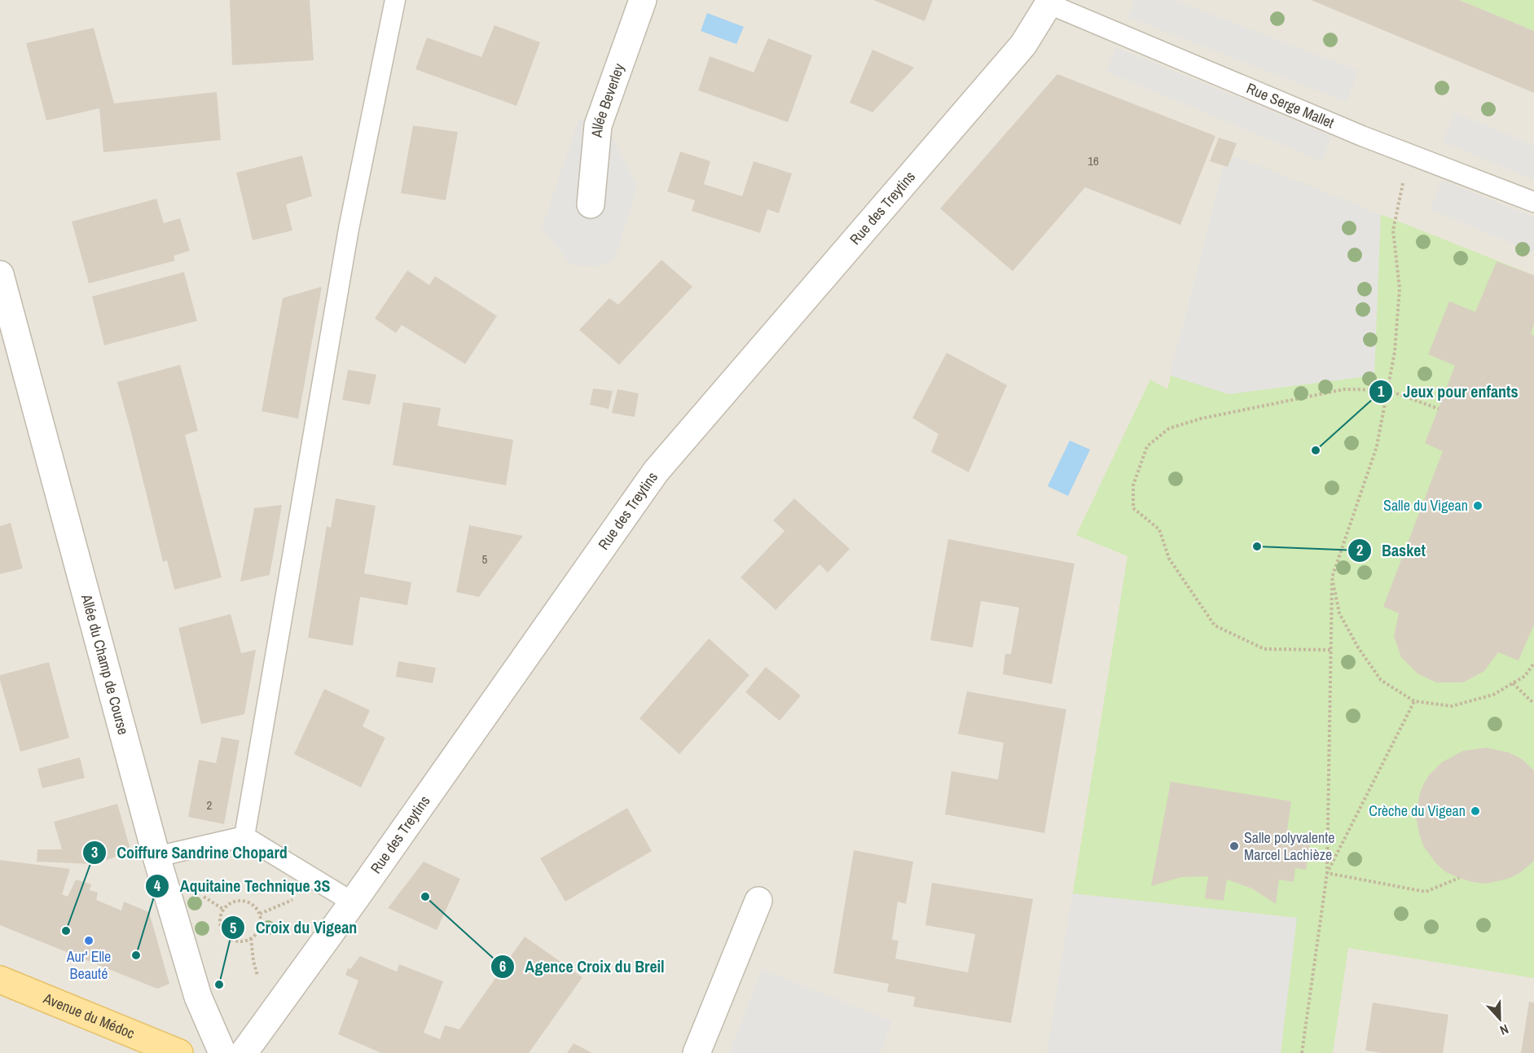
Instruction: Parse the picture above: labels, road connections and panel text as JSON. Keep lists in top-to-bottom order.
{
  "streets": {
    "main road": ["Avenue du Médoc"],
    "street": ["Allée Beverley", "Rue des Treytins", "Allée du Champ de Course"],
    "lane": ["Rue Serge Mallet"]
  },
  "crossings": [
    ["Rue Serge Mallet", "Rue des Treytins"]
  ],
  "places": [
    "Jeux pour enfants",
    "Salle du Vigean",
    "Basket",
    "Crèche du Vigean",
    "Salle polyvalente Marcel Lachièze",
    "Agence Croix du Breil",
    "Coiffure Sandrine Chopard",
    "Aur' Elle Beauté",
    "Aquitaine Technique 3S",
    "Croix du Vigean"
  ],
  "house_numbers": ["16", "5", "2"],
  "north": "bottom"
}
